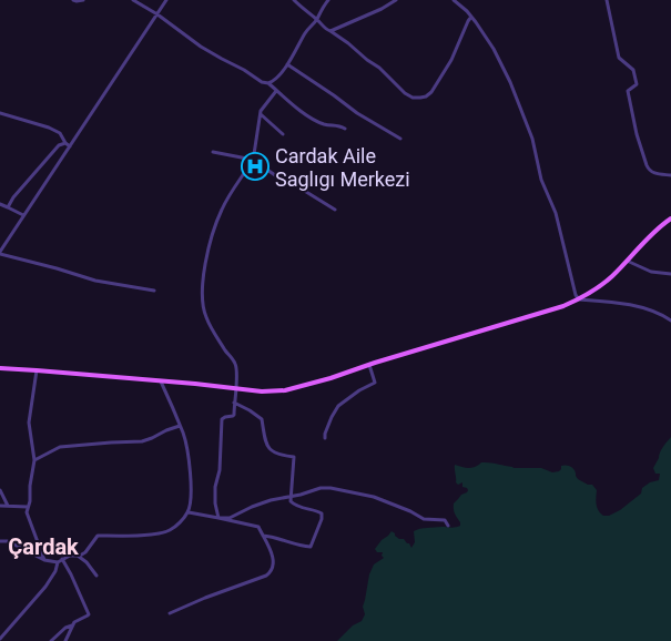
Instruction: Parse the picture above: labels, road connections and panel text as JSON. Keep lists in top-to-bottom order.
{
  "districts": ["Çardak"],
  "places": {
    "hospital": ["Cardak Aile Saglıgı Merkezi"]
  }
}
